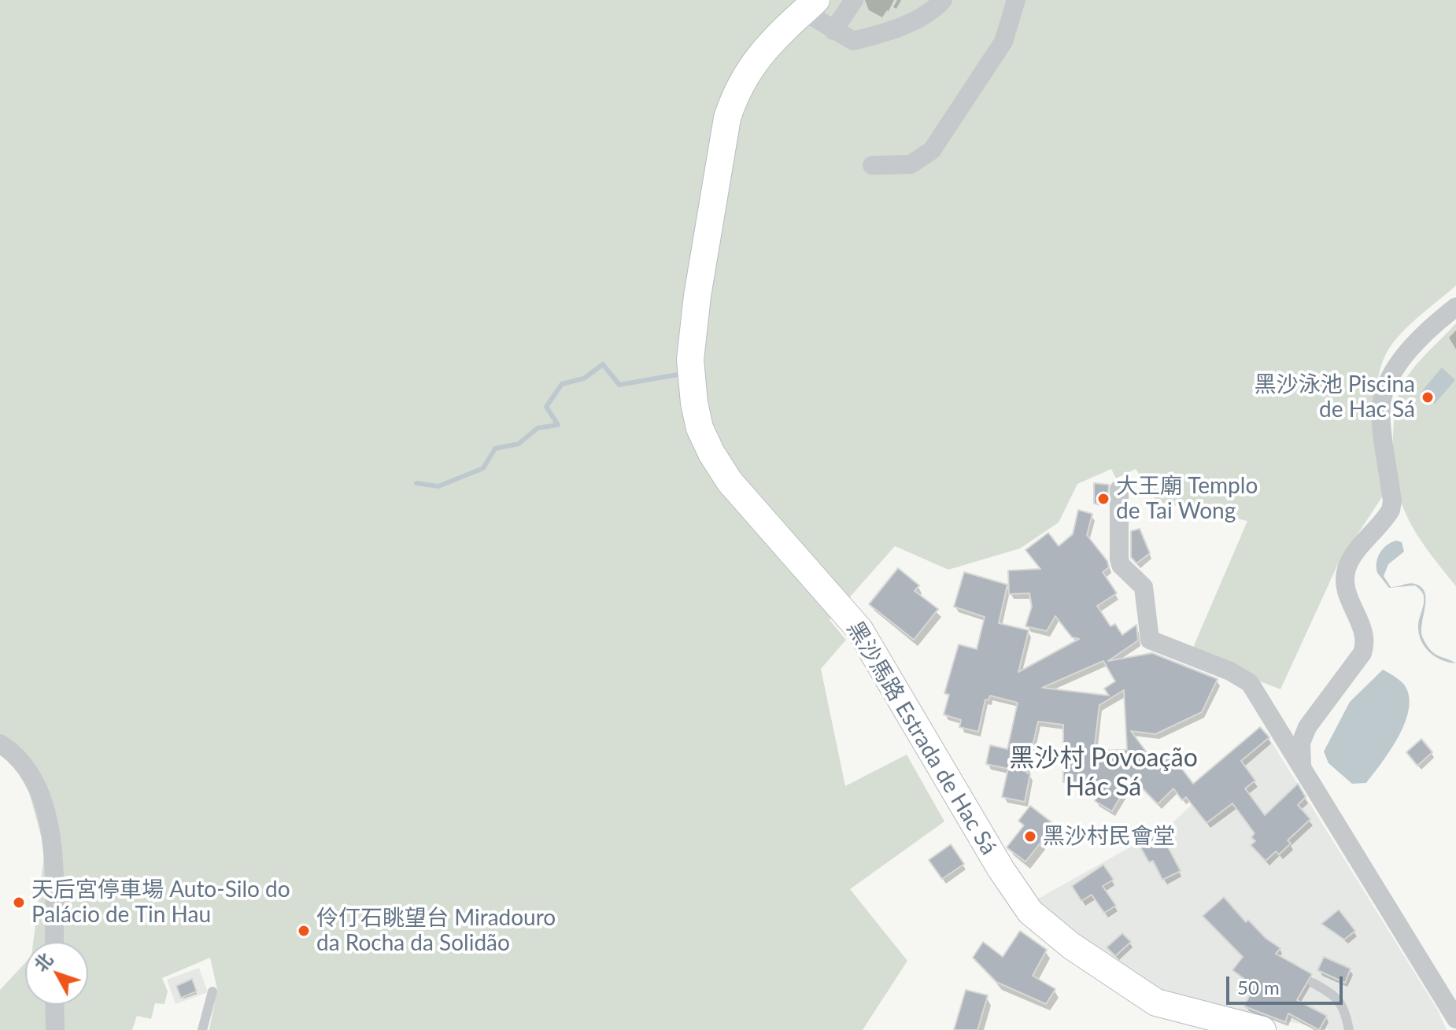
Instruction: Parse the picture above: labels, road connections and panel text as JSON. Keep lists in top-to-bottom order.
{
  "streets": {
    "main road": ["黑沙馬路 Estrada de Hac Sá"]
  },
  "districts": ["黑沙村 Povoação Hác Sá"],
  "places": [
    "黑沙泳池 Piscina de Hac Sá",
    "大王廟 Templo de Tai Wong",
    "黑沙村民會堂",
    "天后宮停車場 Auto-Silo do Palácio de Tin Hau",
    "伶仃石眺望台 Miradouro da Rocha da Solidão"
  ],
  "scale_bar": "50 m",
  "north": "top left"
}
